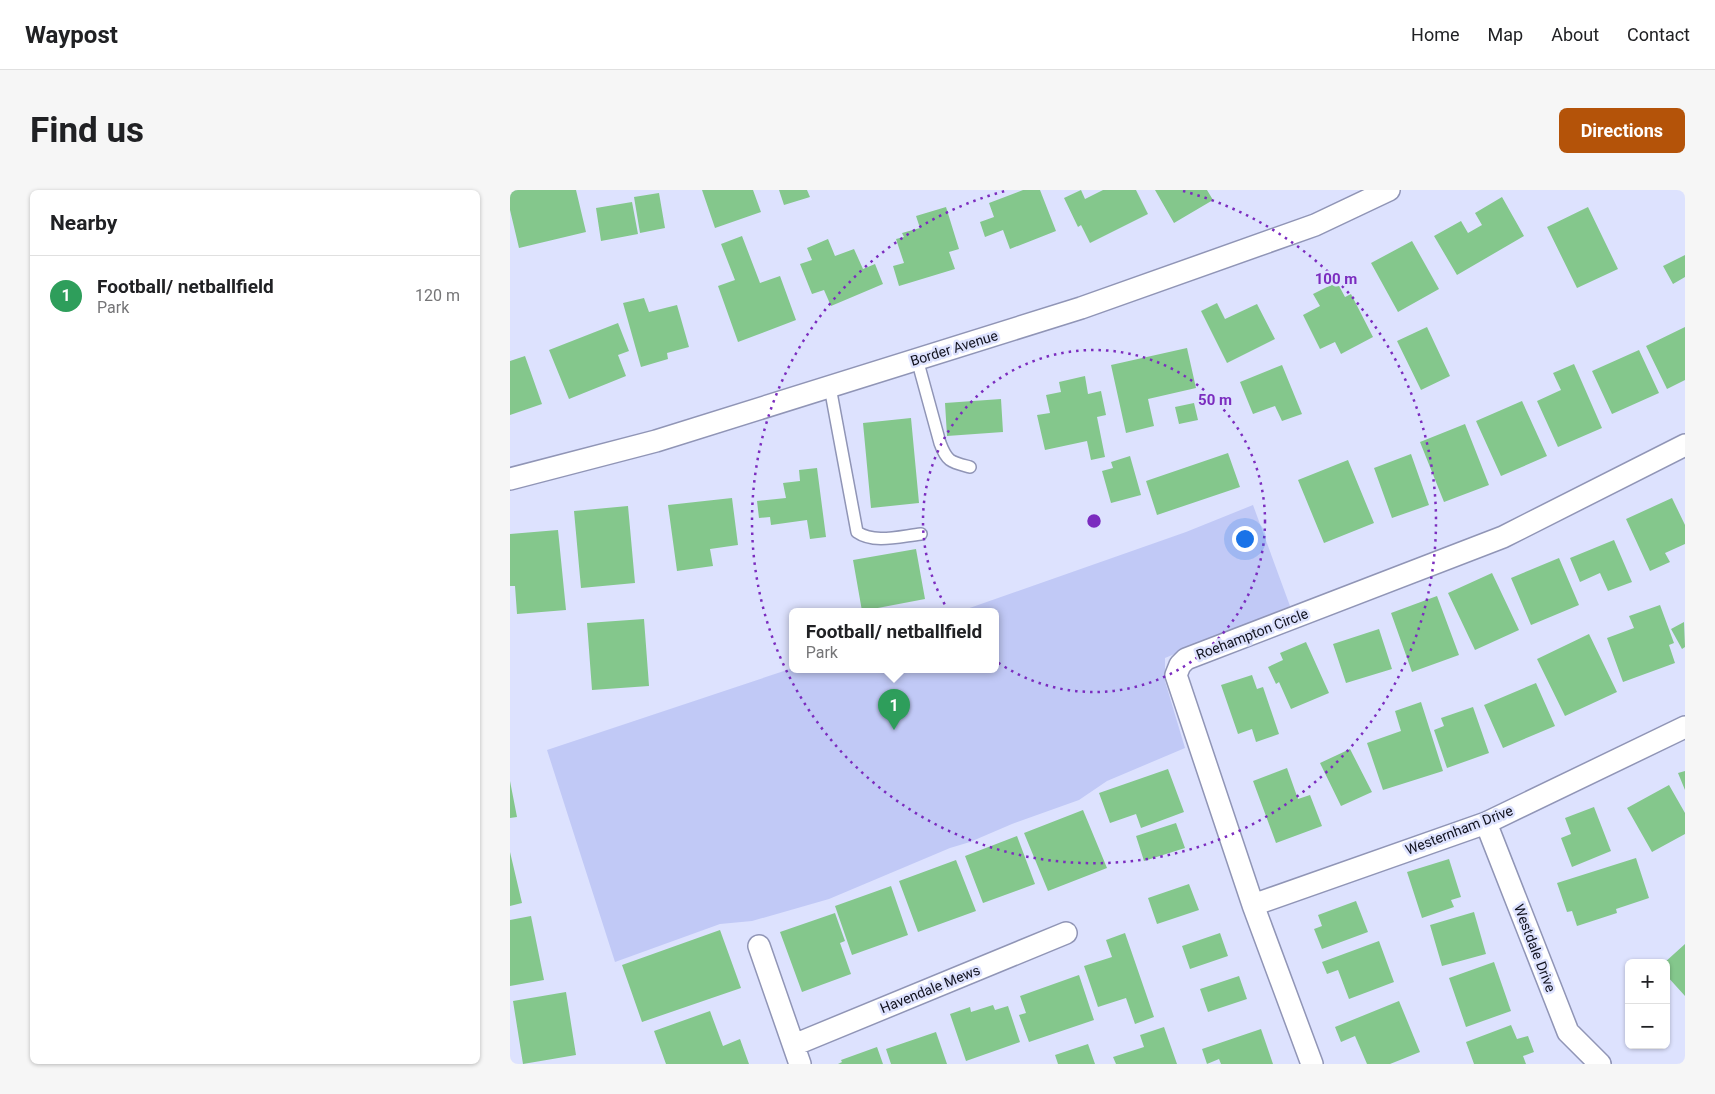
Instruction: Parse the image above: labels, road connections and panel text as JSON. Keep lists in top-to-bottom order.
{
  "streets": {
    "street": [
      "Border Avenue",
      "Roehampton Circle",
      "Westernham Drive",
      "Westdale Drive",
      "Havendale Mews"
    ]
  },
  "crossings": [
    ["Roehampton Circle", "Westernham Drive"],
    ["Westernham Drive", "Westdale Drive"]
  ],
  "page": {
    "header": "Waypost",
    "nav": [
      "Home",
      "Map",
      "About",
      "Contact"
    ],
    "buttons": "Directions",
    "title": "Find us",
    "heading": "Nearby",
    "list": [
      {
        "mark": "1",
        "name": "Football/ netballfield",
        "note": "Park",
        "value": "120 m"
      }
    ],
    "popup": ["Football/ netballfield", "Park"],
    "pins": "1",
    "map_buttons": ["+", "−"]
  },
  "rings": ["100 m", "50 m"]
}
